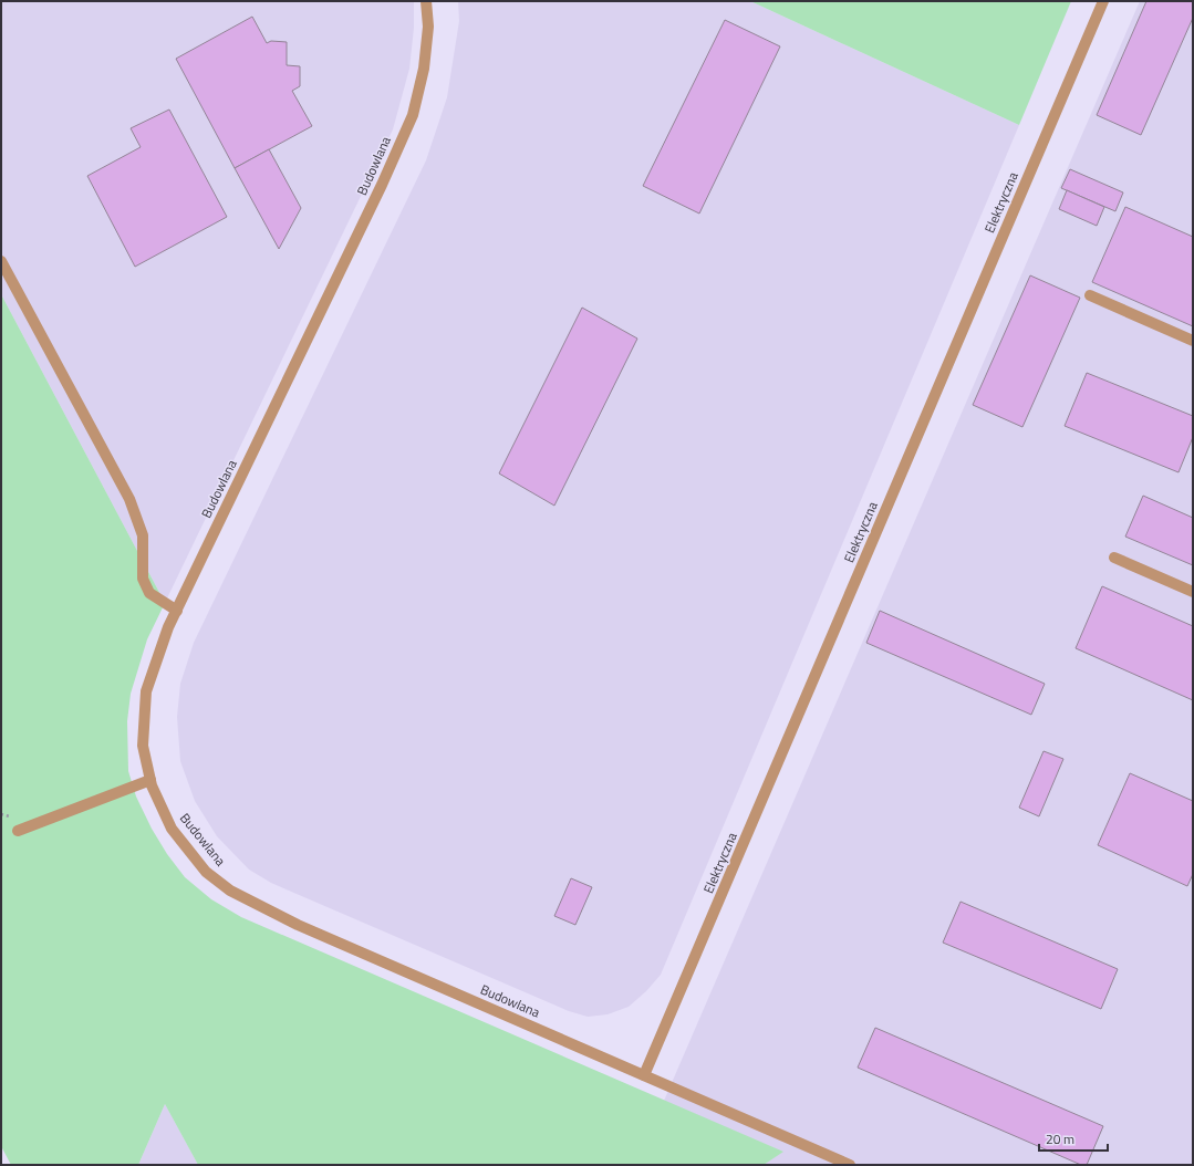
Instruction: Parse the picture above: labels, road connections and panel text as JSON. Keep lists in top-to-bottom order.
{
  "streets": {
    "street": ["Budowlana", "Elektryczna"]
  },
  "crossings": [
    ["Budowlana", "Elektryczna"]
  ],
  "scale_bar": "20 m"
}
